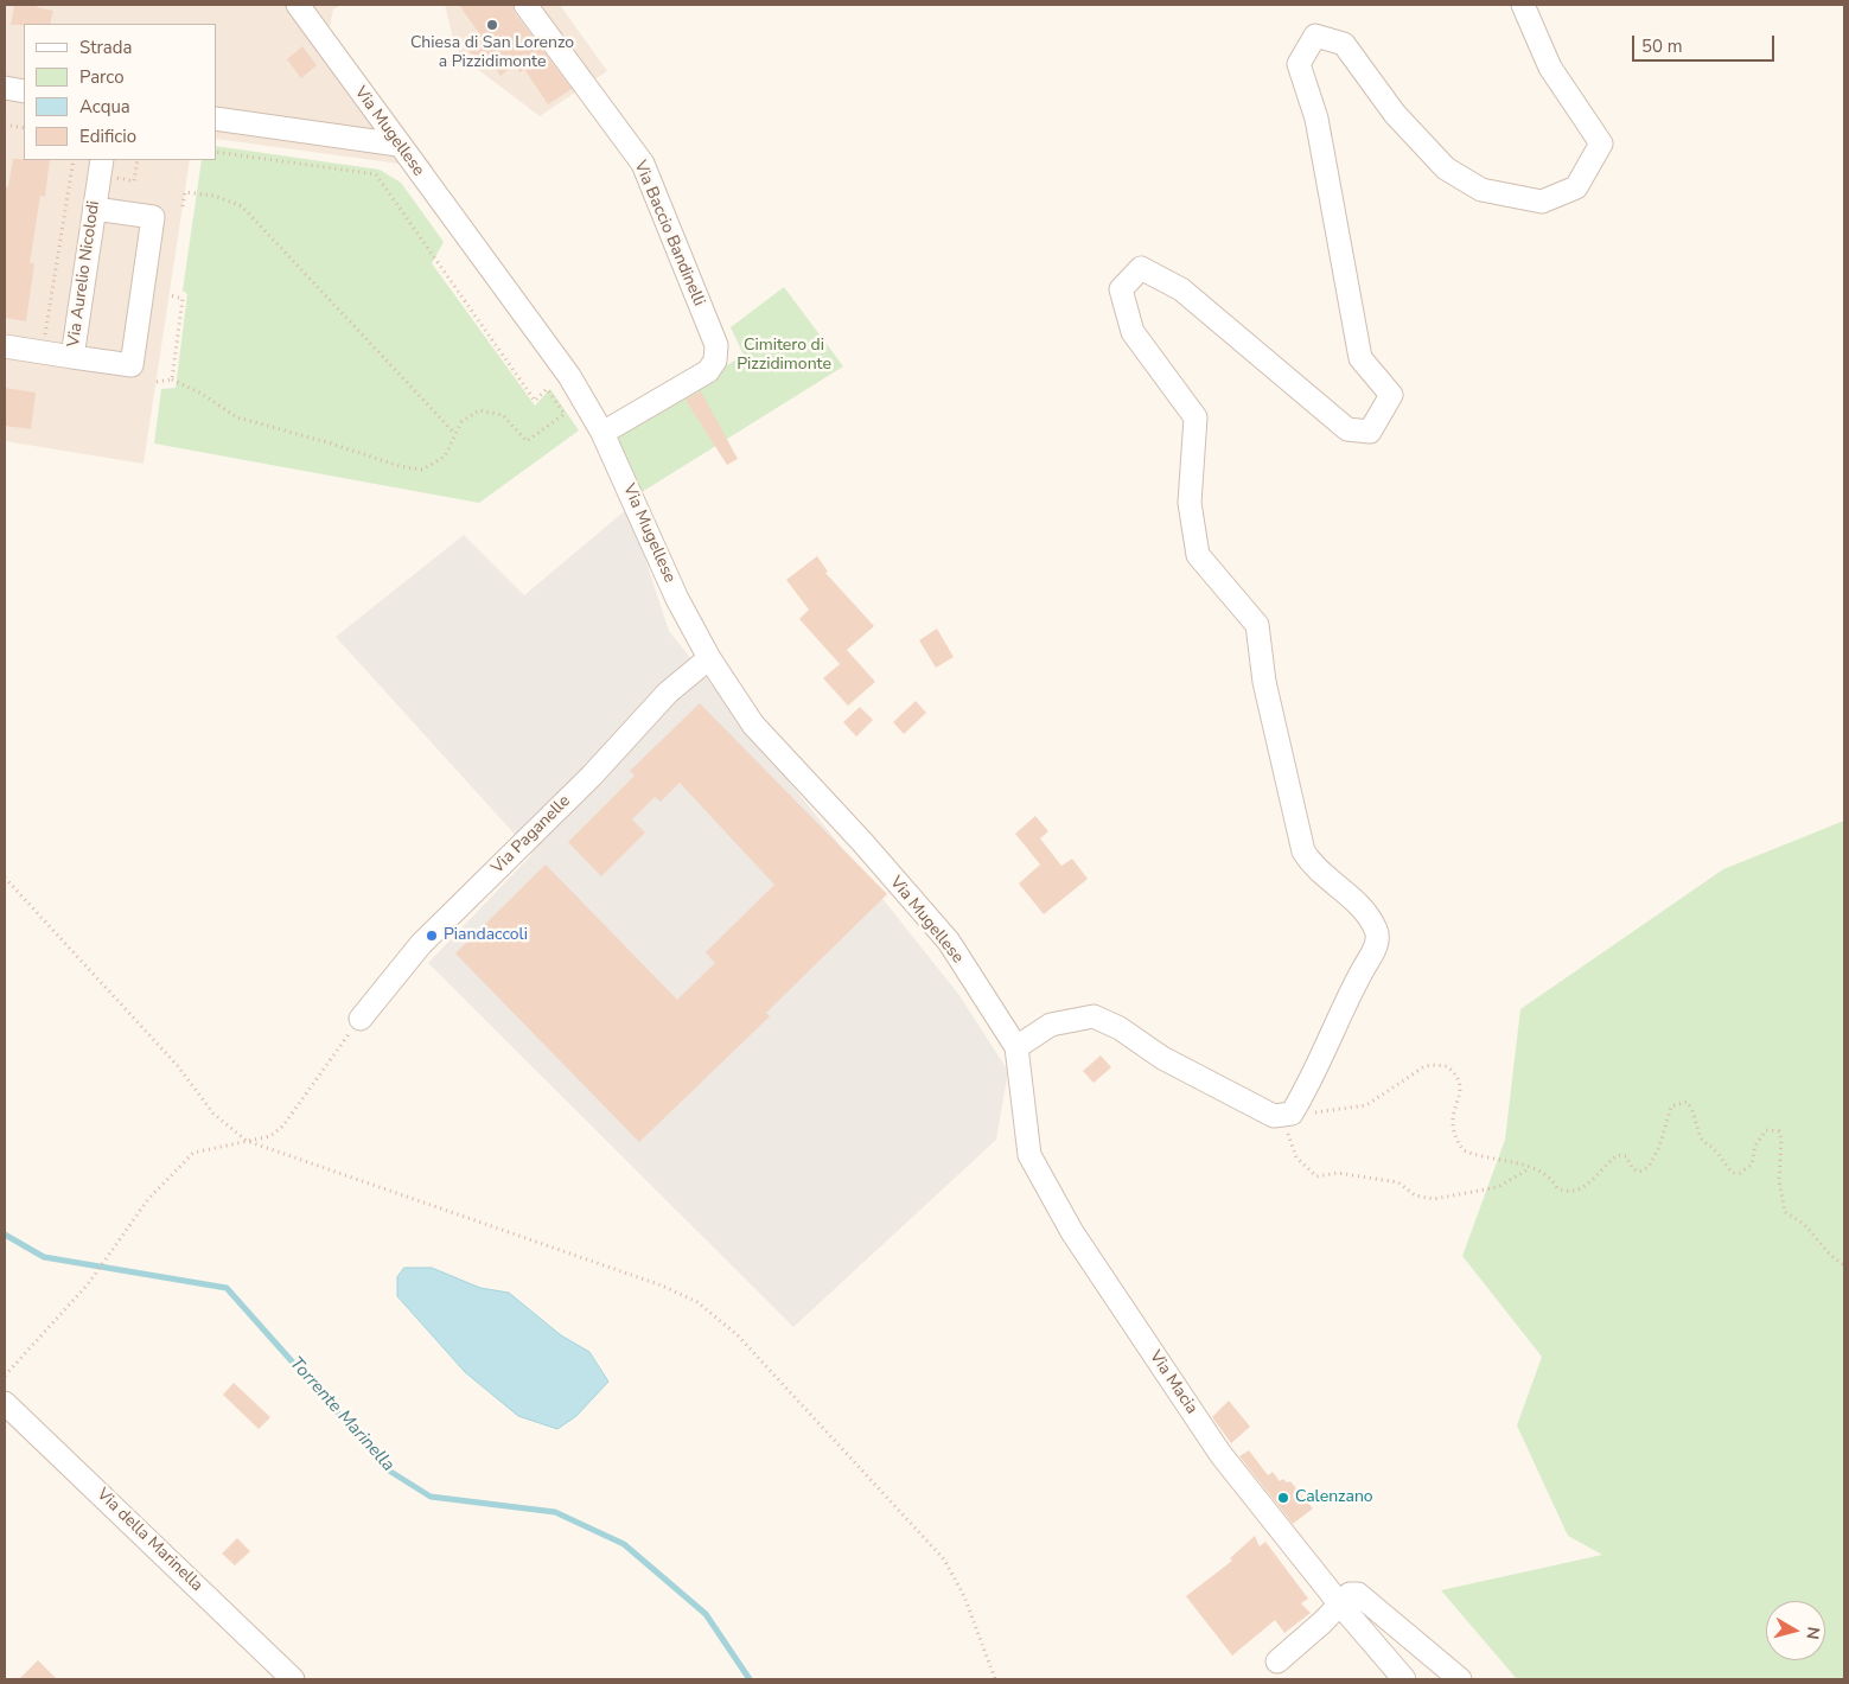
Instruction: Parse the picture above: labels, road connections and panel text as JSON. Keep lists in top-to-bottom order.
{
  "streets": {
    "street": [
      "Via Mugellese",
      "Via Baccio Bandinelli",
      "Via Aurelio Nicolodi",
      "Via Paganelle",
      "Via Macia",
      "Via della Marinella"
    ]
  },
  "crossings": [
    ["Via Mugellese", "Via Baccio Bandinelli"],
    ["Via Mugellese", "Via Paganelle"],
    ["Via Mugellese", "Via Macia"]
  ],
  "water": ["Torrente Marinella"],
  "parks": ["Cimitero di Pizzidimonte"],
  "places": ["Chiesa di San Lorenzo a Pizzidimonte", "Piandaccoli", "Calenzano"],
  "legend": [
    "Strada",
    "Parco",
    "Acqua",
    "Edificio"
  ],
  "scale_bar": "50 m",
  "north": "right"
}
